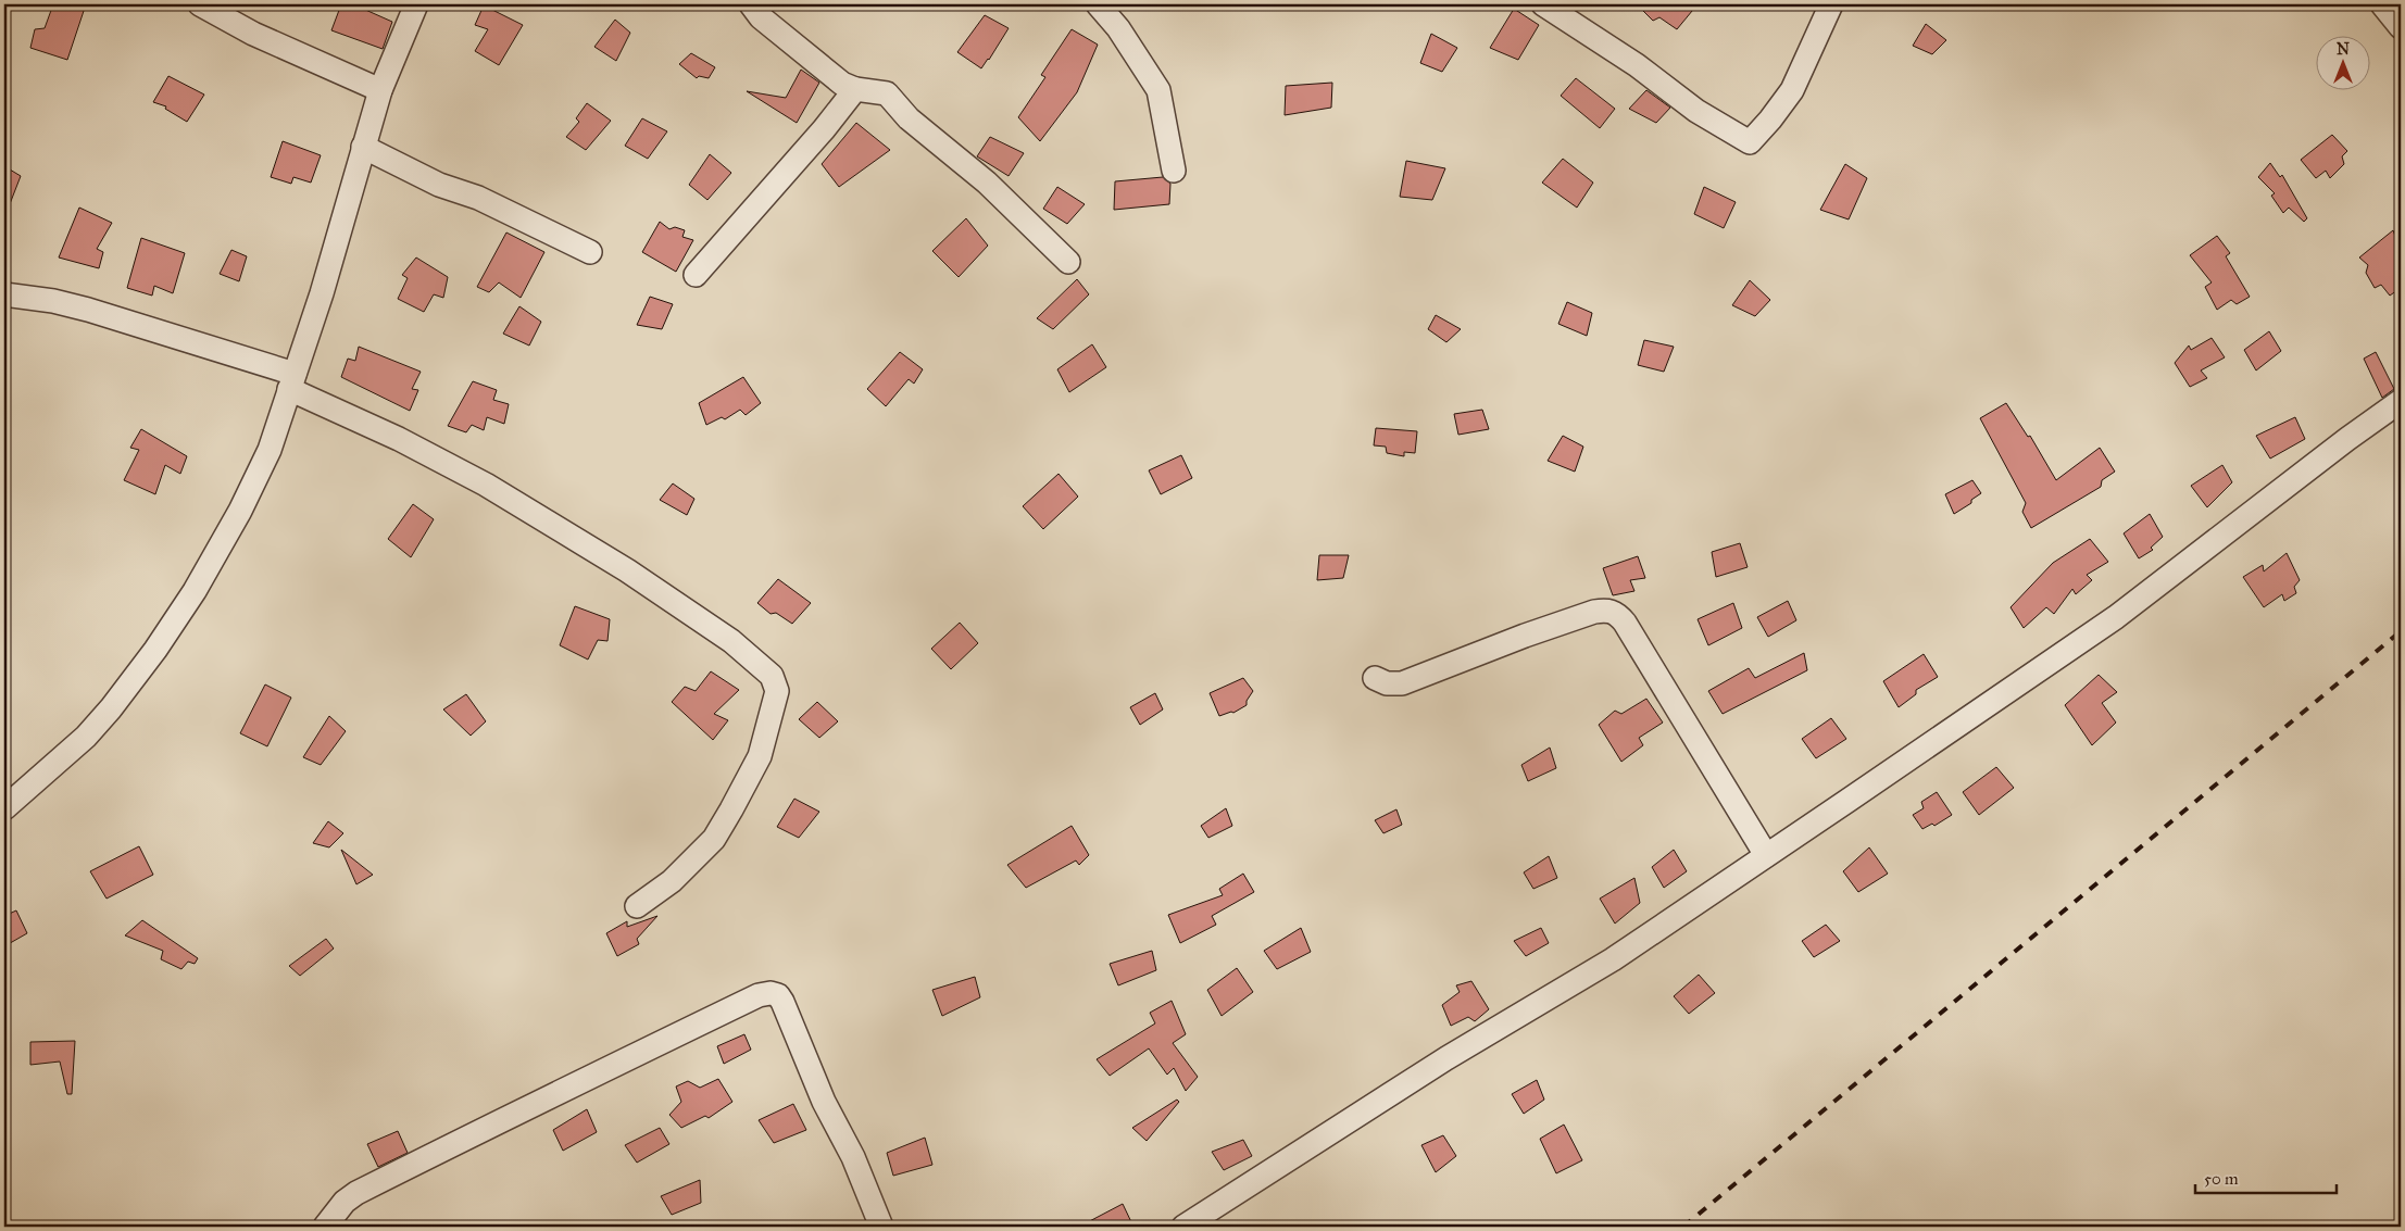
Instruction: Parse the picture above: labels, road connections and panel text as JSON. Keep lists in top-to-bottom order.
{
  "scale_bar": "50 m",
  "north": "top"
}
